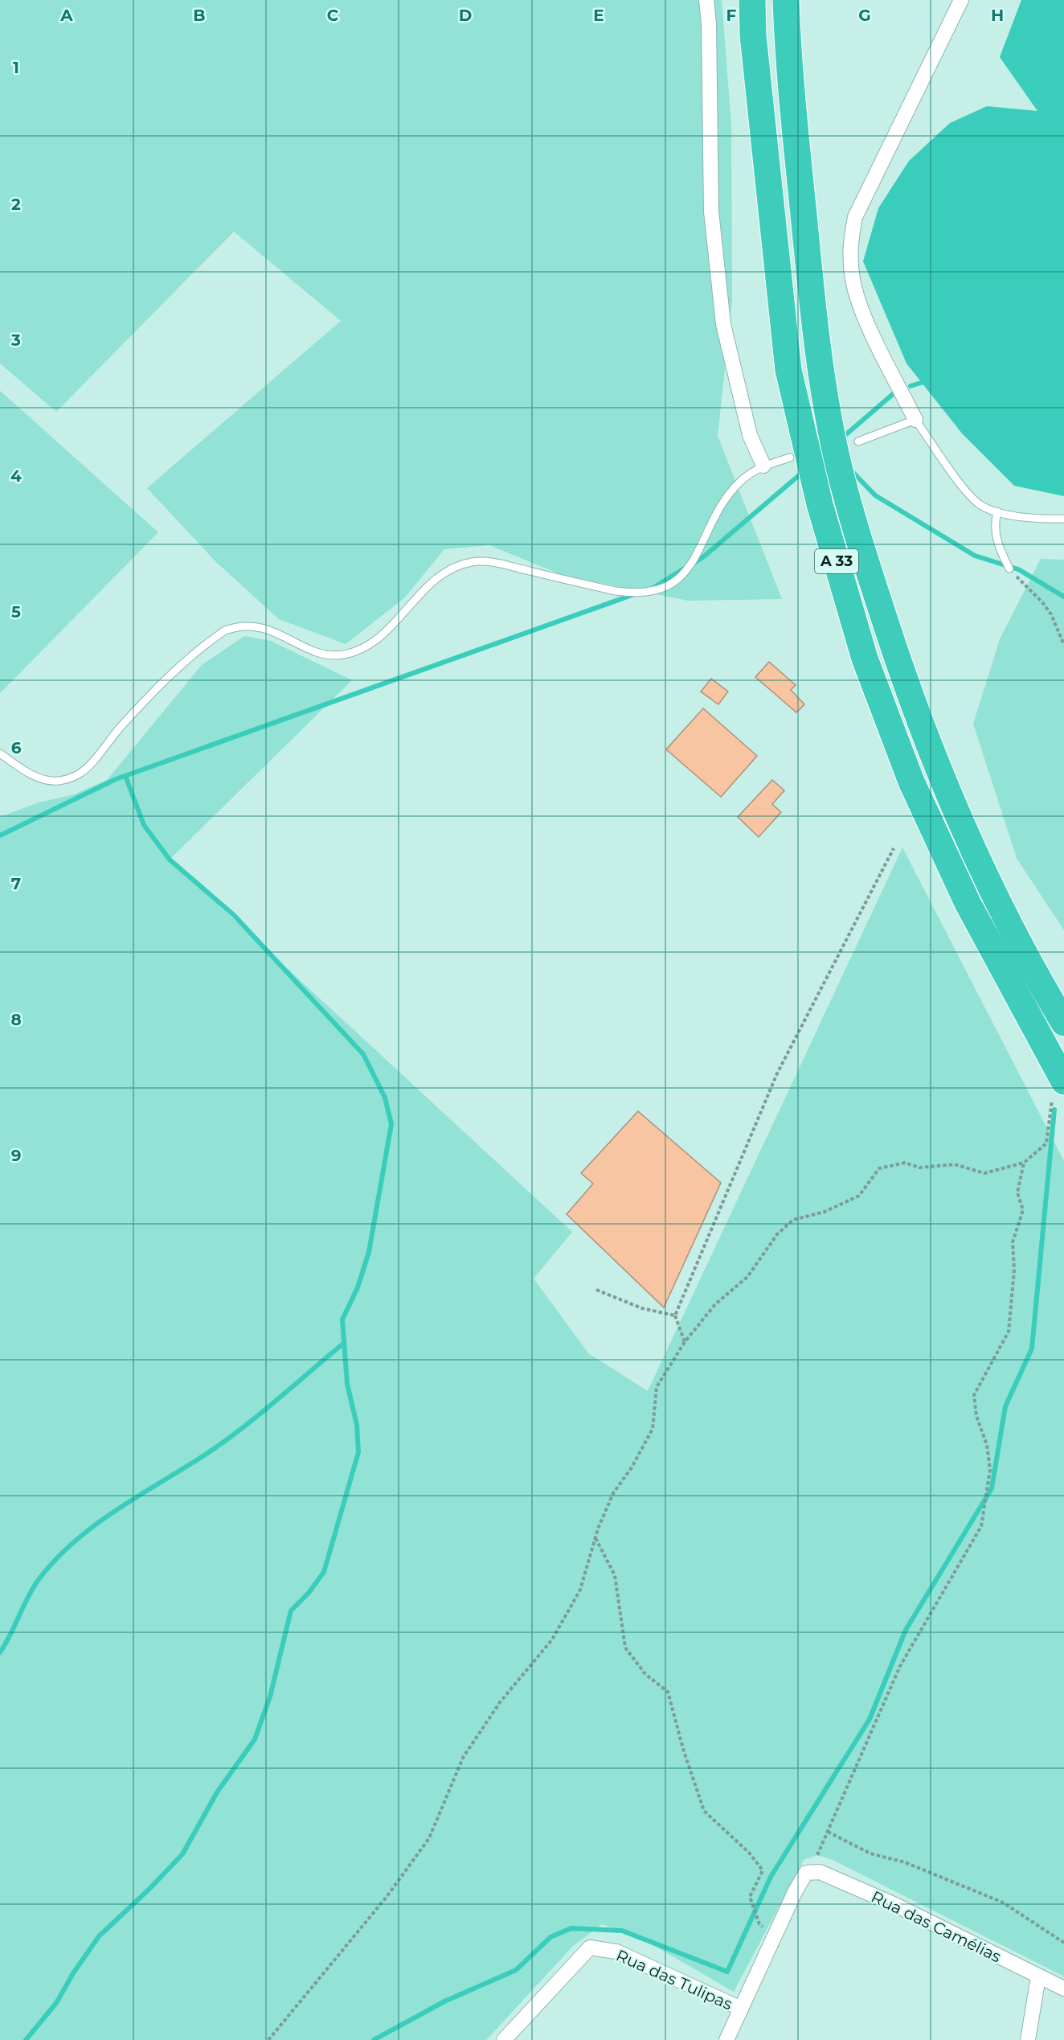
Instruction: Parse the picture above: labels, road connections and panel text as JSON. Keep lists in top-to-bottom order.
{
  "streets": {
    "highway": ["A 33"],
    "street": ["Rua das Camélias", "Rua das Tulipas"]
  },
  "grid": {
    "columns": [
      "A",
      "B",
      "C",
      "D",
      "E",
      "F",
      "G",
      "H"
    ],
    "rows": [
      "1",
      "2",
      "3",
      "4",
      "5",
      "6",
      "7",
      "8",
      "9"
    ]
  }
}
